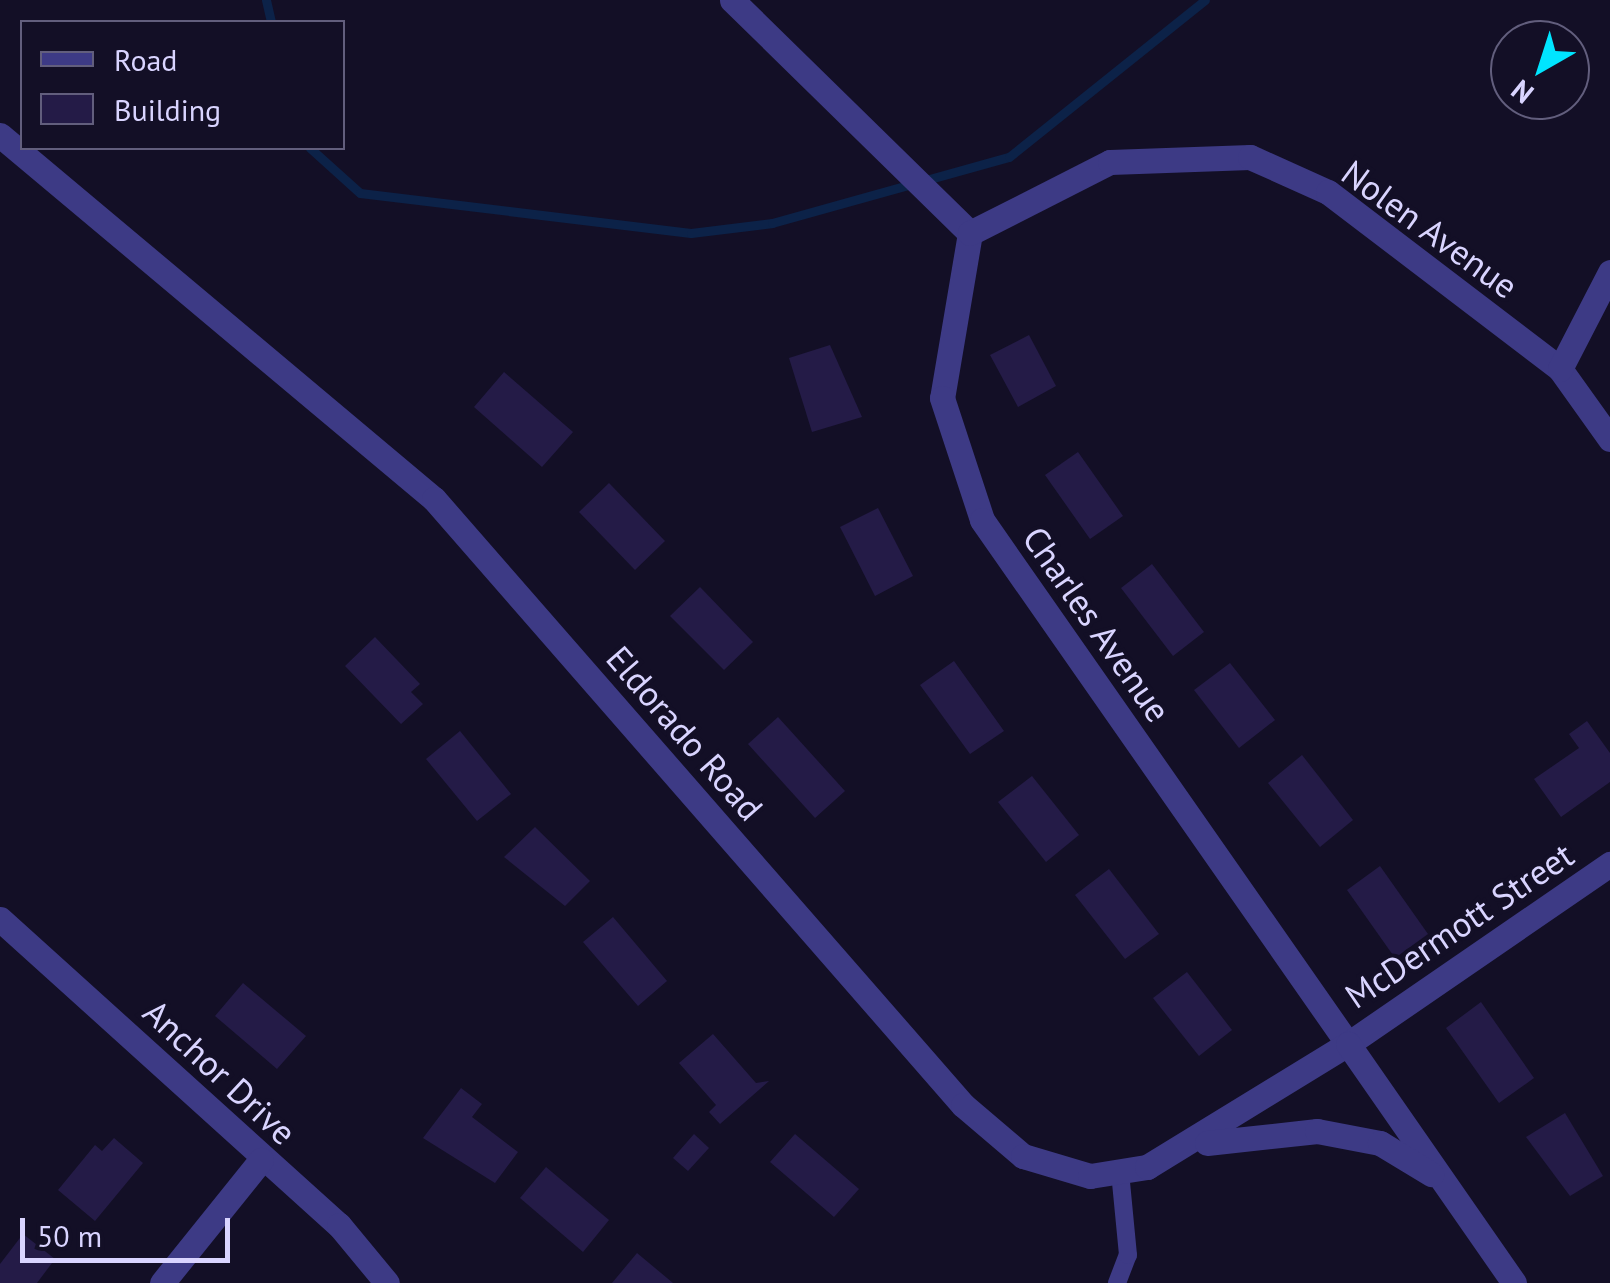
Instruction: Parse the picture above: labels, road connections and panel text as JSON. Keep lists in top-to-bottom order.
{
  "streets": {
    "street": [
      "Nolen Avenue",
      "Charles Avenue",
      "Eldorado Road",
      "McDermott Street",
      "Anchor Drive"
    ]
  },
  "crossings": [
    ["Nolen Avenue", "Charles Avenue"],
    ["Charles Avenue", "Eldorado Road"],
    ["Charles Avenue", "McDermott Street"],
    ["Eldorado Road", "McDermott Street"]
  ],
  "legend": ["Road", "Building"],
  "scale_bar": "50 m",
  "north": "bottom left"
}
